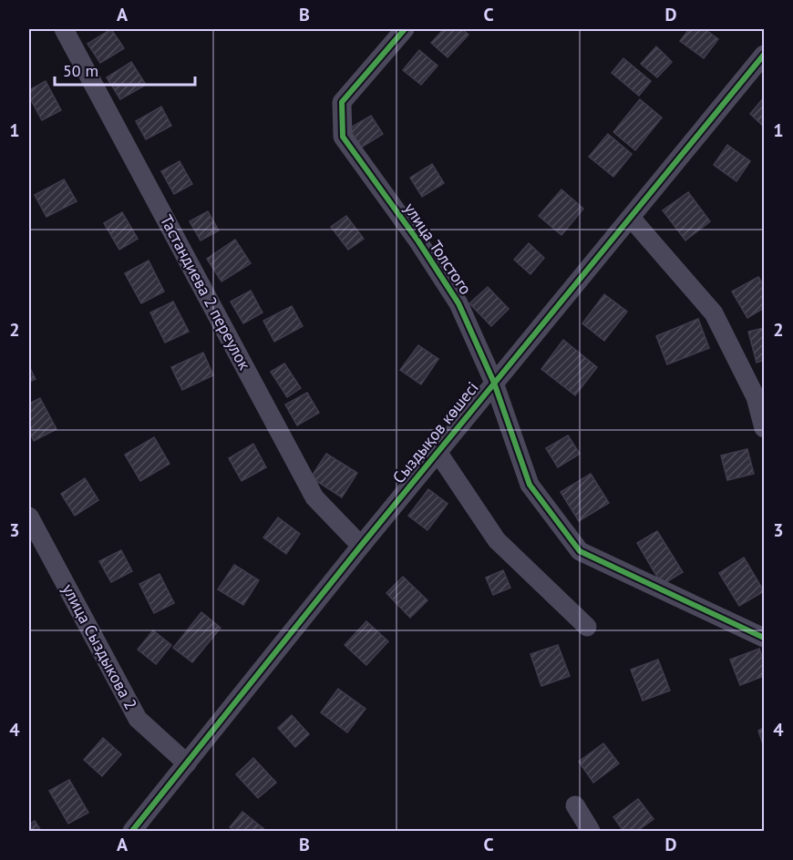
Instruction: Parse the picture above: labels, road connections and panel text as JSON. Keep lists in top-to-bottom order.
{
  "streets": {
    "street": [
      "улица Толстого",
      "Тастандиева 2 переулок",
      "Сыздықов көшесі",
      "улица Сыздыкова 2"
    ]
  },
  "crossings": [
    ["улица Толстого", "Сыздықов көшесі"],
    ["Тастандиева 2 переулок", "Сыздықов көшесі"],
    ["Сыздықов көшесі", "улица Сыздыкова 2"]
  ],
  "scale_bar": "50 m",
  "grid": {
    "columns": [
      "A",
      "B",
      "C",
      "D"
    ],
    "rows": [
      "1",
      "2",
      "3",
      "4"
    ]
  }
}
